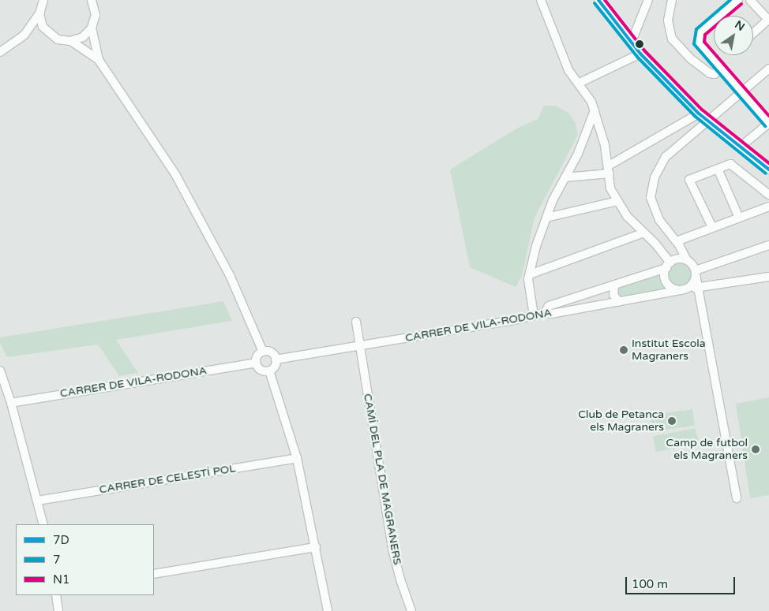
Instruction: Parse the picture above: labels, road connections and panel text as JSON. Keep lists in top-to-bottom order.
{
  "streets": {
    "street": ["CARRER DE VILA-RODONA", "CARRER DE CELESTÍ POL", "CAMÍ DEL PLA DE MAGRANERS"]
  },
  "crossings": [
    ["CARRER DE VILA-RODONA", "CAMÍ DEL PLA DE MAGRANERS"]
  ],
  "places": ["Institut Escola Magraners", "Club de Petanca els Magraners", "Camp de futbol els Magraners"],
  "lines": ["transit line 7D", "transit line 7", "transit line N1"],
  "legend": ["7D", "7", "N1"],
  "scale_bar": "100 m",
  "north": "top right"
}
